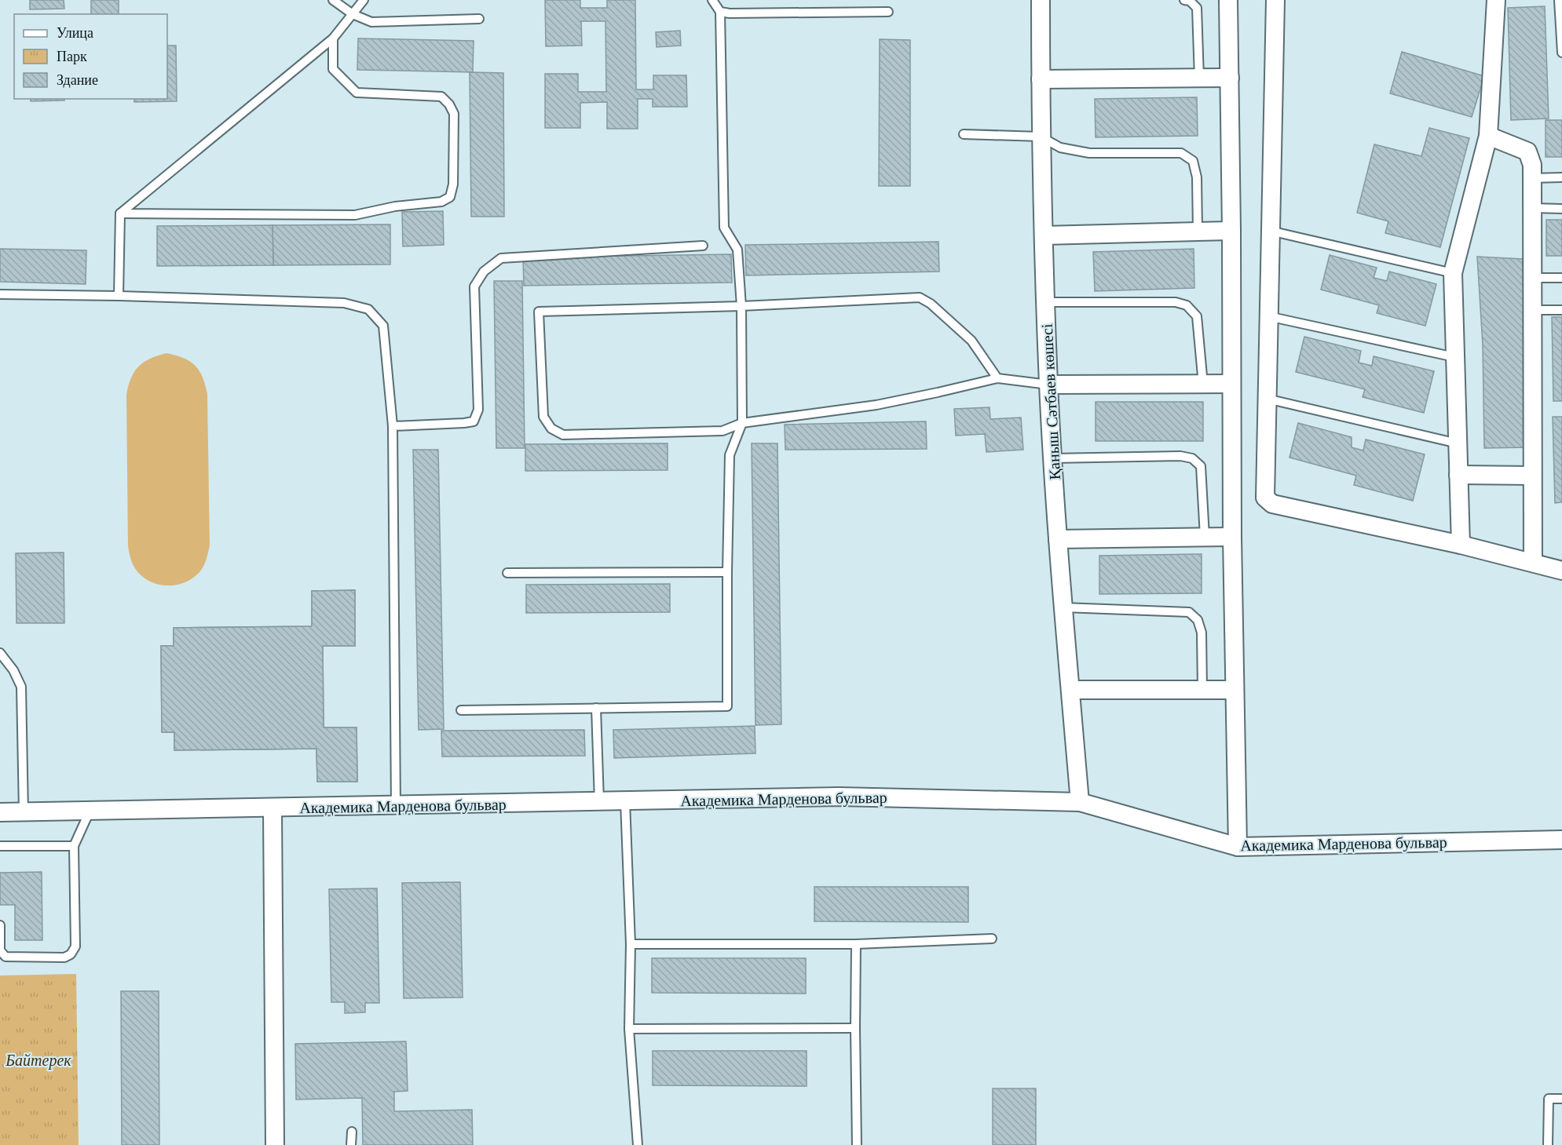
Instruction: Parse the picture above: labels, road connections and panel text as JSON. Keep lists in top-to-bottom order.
{
  "streets": {
    "street": ["Қаныш Сәтбаев көшесі", "Академика Марденова бульвар"]
  },
  "crossings": [
    ["Қаныш Сәтбаев көшесі", "Академика Марденова бульвар"]
  ],
  "parks": ["Байтерек"],
  "legend": ["Улица", "Парк", "Здание"]
}
